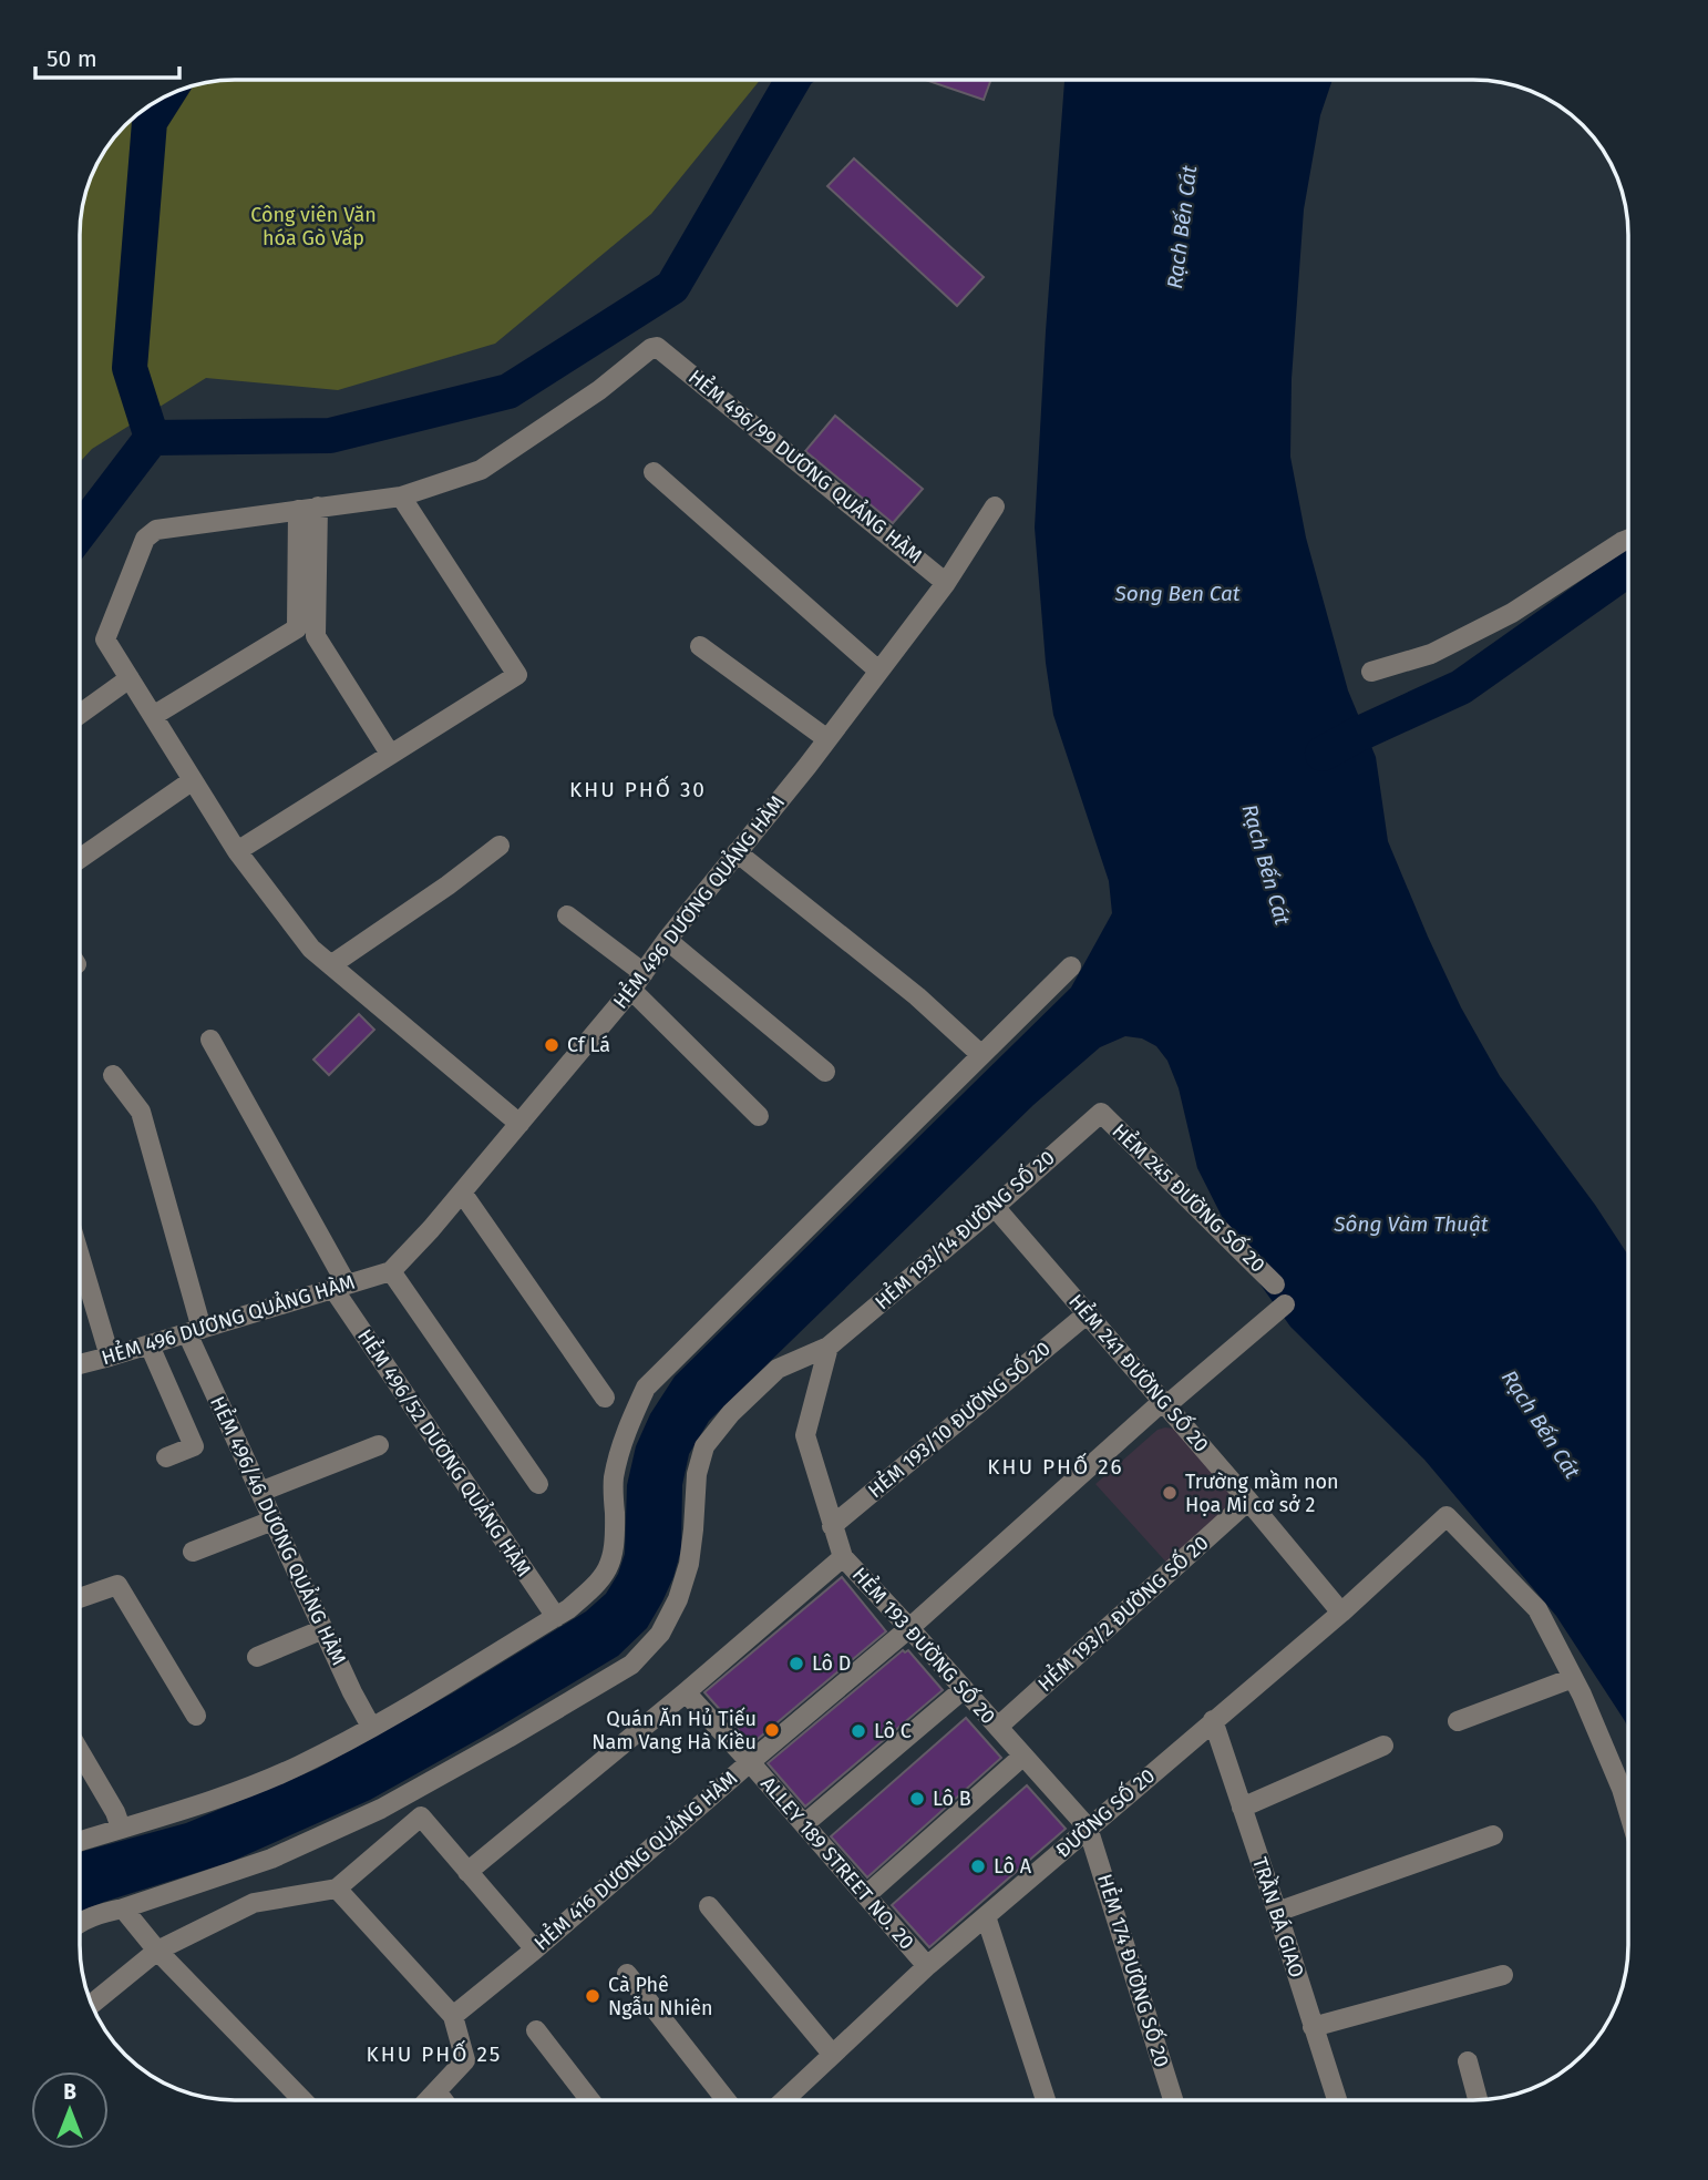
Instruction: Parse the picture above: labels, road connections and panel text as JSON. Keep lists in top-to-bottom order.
{
  "streets": {
    "street": [
      "HẺM 496/99 DƯƠNG QUẢNG HÀM",
      "HẺM 496 DƯƠNG QUẢNG HÀM",
      "HẺM 245 ĐƯỜNG SỐ 20",
      "HẺM 193/14 ĐƯỜNG SỐ 20",
      "HẺM 241 ĐƯỜNG SỐ 20",
      "HẺM 193/10 ĐƯỜNG SỐ 20",
      "HẺM 496/52 DƯƠNG QUẢNG HÀM",
      "HẺM 496/46 DƯƠNG QUẢNG HÀM",
      "HẺM 193/2 ĐƯỜNG SỐ 20",
      "HẺM 193 ĐƯỜNG SỐ 20",
      "ĐƯỜNG SỐ 20",
      "HẺM 416 DƯƠNG QUẢNG HÀM",
      "ALLEY 189 STREET NO. 20",
      "TRẦN BÁ GIAO",
      "HẺM 174 ĐƯỜNG SỐ 20"
    ]
  },
  "crossings": [
    ["HẺM 496/99 DƯƠNG QUẢNG HÀM", "HẺM 496 DƯƠNG QUẢNG HÀM"],
    ["HẺM 496 DƯƠNG QUẢNG HÀM", "HẺM 496/52 DƯƠNG QUẢNG HÀM"],
    ["HẺM 496 DƯƠNG QUẢNG HÀM", "HẺM 496/46 DƯƠNG QUẢNG HÀM"],
    ["HẺM 245 ĐƯỜNG SỐ 20", "HẺM 193/14 ĐƯỜNG SỐ 20"],
    ["HẺM 193/14 ĐƯỜNG SỐ 20", "HẺM 241 ĐƯỜNG SỐ 20"],
    ["HẺM 193/14 ĐƯỜNG SỐ 20", "HẺM 193 ĐƯỜNG SỐ 20"],
    ["HẺM 241 ĐƯỜNG SỐ 20", "HẺM 193/10 ĐƯỜNG SỐ 20"],
    ["HẺM 241 ĐƯỜNG SỐ 20", "HẺM 193/2 ĐƯỜNG SỐ 20"],
    ["HẺM 241 ĐƯỜNG SỐ 20", "ĐƯỜNG SỐ 20"],
    ["HẺM 241 ĐƯỜNG SỐ 20", "HẺM 416 DƯƠNG QUẢNG HÀM"],
    ["HẺM 193/10 ĐƯỜNG SỐ 20", "HẺM 193 ĐƯỜNG SỐ 20"],
    ["HẺM 193/2 ĐƯỜNG SỐ 20", "HẺM 193 ĐƯỜNG SỐ 20"],
    ["HẺM 193 ĐƯỜNG SỐ 20", "ĐƯỜNG SỐ 20"],
    ["HẺM 193 ĐƯỜNG SỐ 20", "HẺM 416 DƯƠNG QUẢNG HÀM"],
    ["HẺM 193 ĐƯỜNG SỐ 20", "HẺM 174 ĐƯỜNG SỐ 20"],
    ["ĐƯỜNG SỐ 20", "ALLEY 189 STREET NO. 20"],
    ["ĐƯỜNG SỐ 20", "TRẦN BÁ GIAO"],
    ["ĐƯỜNG SỐ 20", "HẺM 174 ĐƯỜNG SỐ 20"],
    ["HẺM 416 DƯƠNG QUẢNG HÀM", "ALLEY 189 STREET NO. 20"]
  ],
  "districts": ["KHU PHỐ 30", "KHU PHỐ 26", "KHU PHỐ 25"],
  "water": ["Rạch Bến Cát", "Song Ben Cat", "Sông Vàm Thuật"],
  "parks": ["Công viên Văn hóa Gò Vấp"],
  "places": [
    "Cf Lá",
    "Trường mầm non Họa Mi cơ sở 2",
    "Lô D",
    "Quán Ăn Hủ Tiếu Nam Vang Hà Kiều",
    "Lô C",
    "Lô B",
    "Lô A",
    "Cà Phê Ngẫu Nhiên"
  ],
  "scale_bar": "50 m",
  "north": "top"
}
